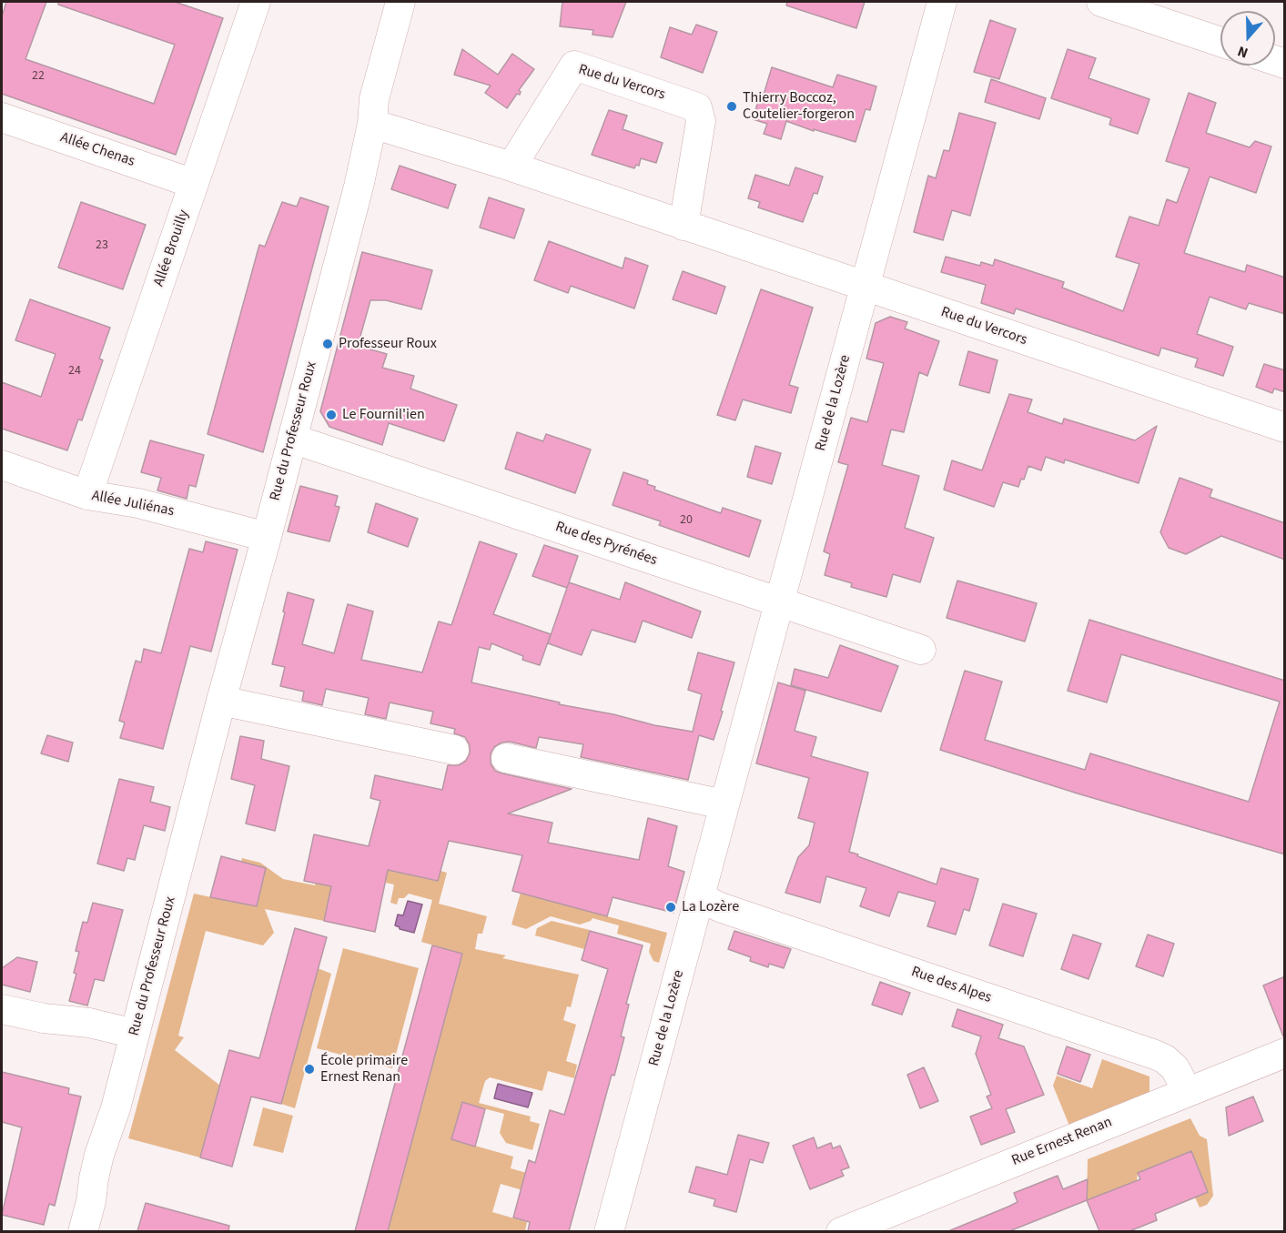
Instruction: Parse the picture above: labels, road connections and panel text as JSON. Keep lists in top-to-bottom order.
{
  "streets": {
    "street": [
      "Rue du Vercors",
      "Allée Chenas",
      "Allée Brouilly",
      "Rue de la Lozère",
      "Rue du Professeur Roux",
      "Allée Juliénas",
      "Rue des Pyrénées",
      "Rue des Alpes",
      "Rue Ernest Renan"
    ]
  },
  "crossings": [
    ["Rue du Vercors", "Rue de la Lozère"],
    ["Rue du Vercors", "Rue du Professeur Roux"],
    ["Allée Chenas", "Allée Brouilly"],
    ["Allée Brouilly", "Allée Juliénas"],
    ["Rue de la Lozère", "Rue des Pyrénées"],
    ["Rue de la Lozère", "Rue des Alpes"],
    ["Rue du Professeur Roux", "Allée Juliénas"],
    ["Rue du Professeur Roux", "Rue des Pyrénées"],
    ["Rue des Alpes", "Rue Ernest Renan"]
  ],
  "places": [
    "Thierry Boccoz, Coutelier-forgeron",
    "Professeur Roux",
    "Le Fournil'ien",
    "La Lozère",
    "École primaire Ernest Renan"
  ],
  "house_numbers": [
    "22",
    "23",
    "24",
    "20"
  ],
  "north": "bottom"
}
